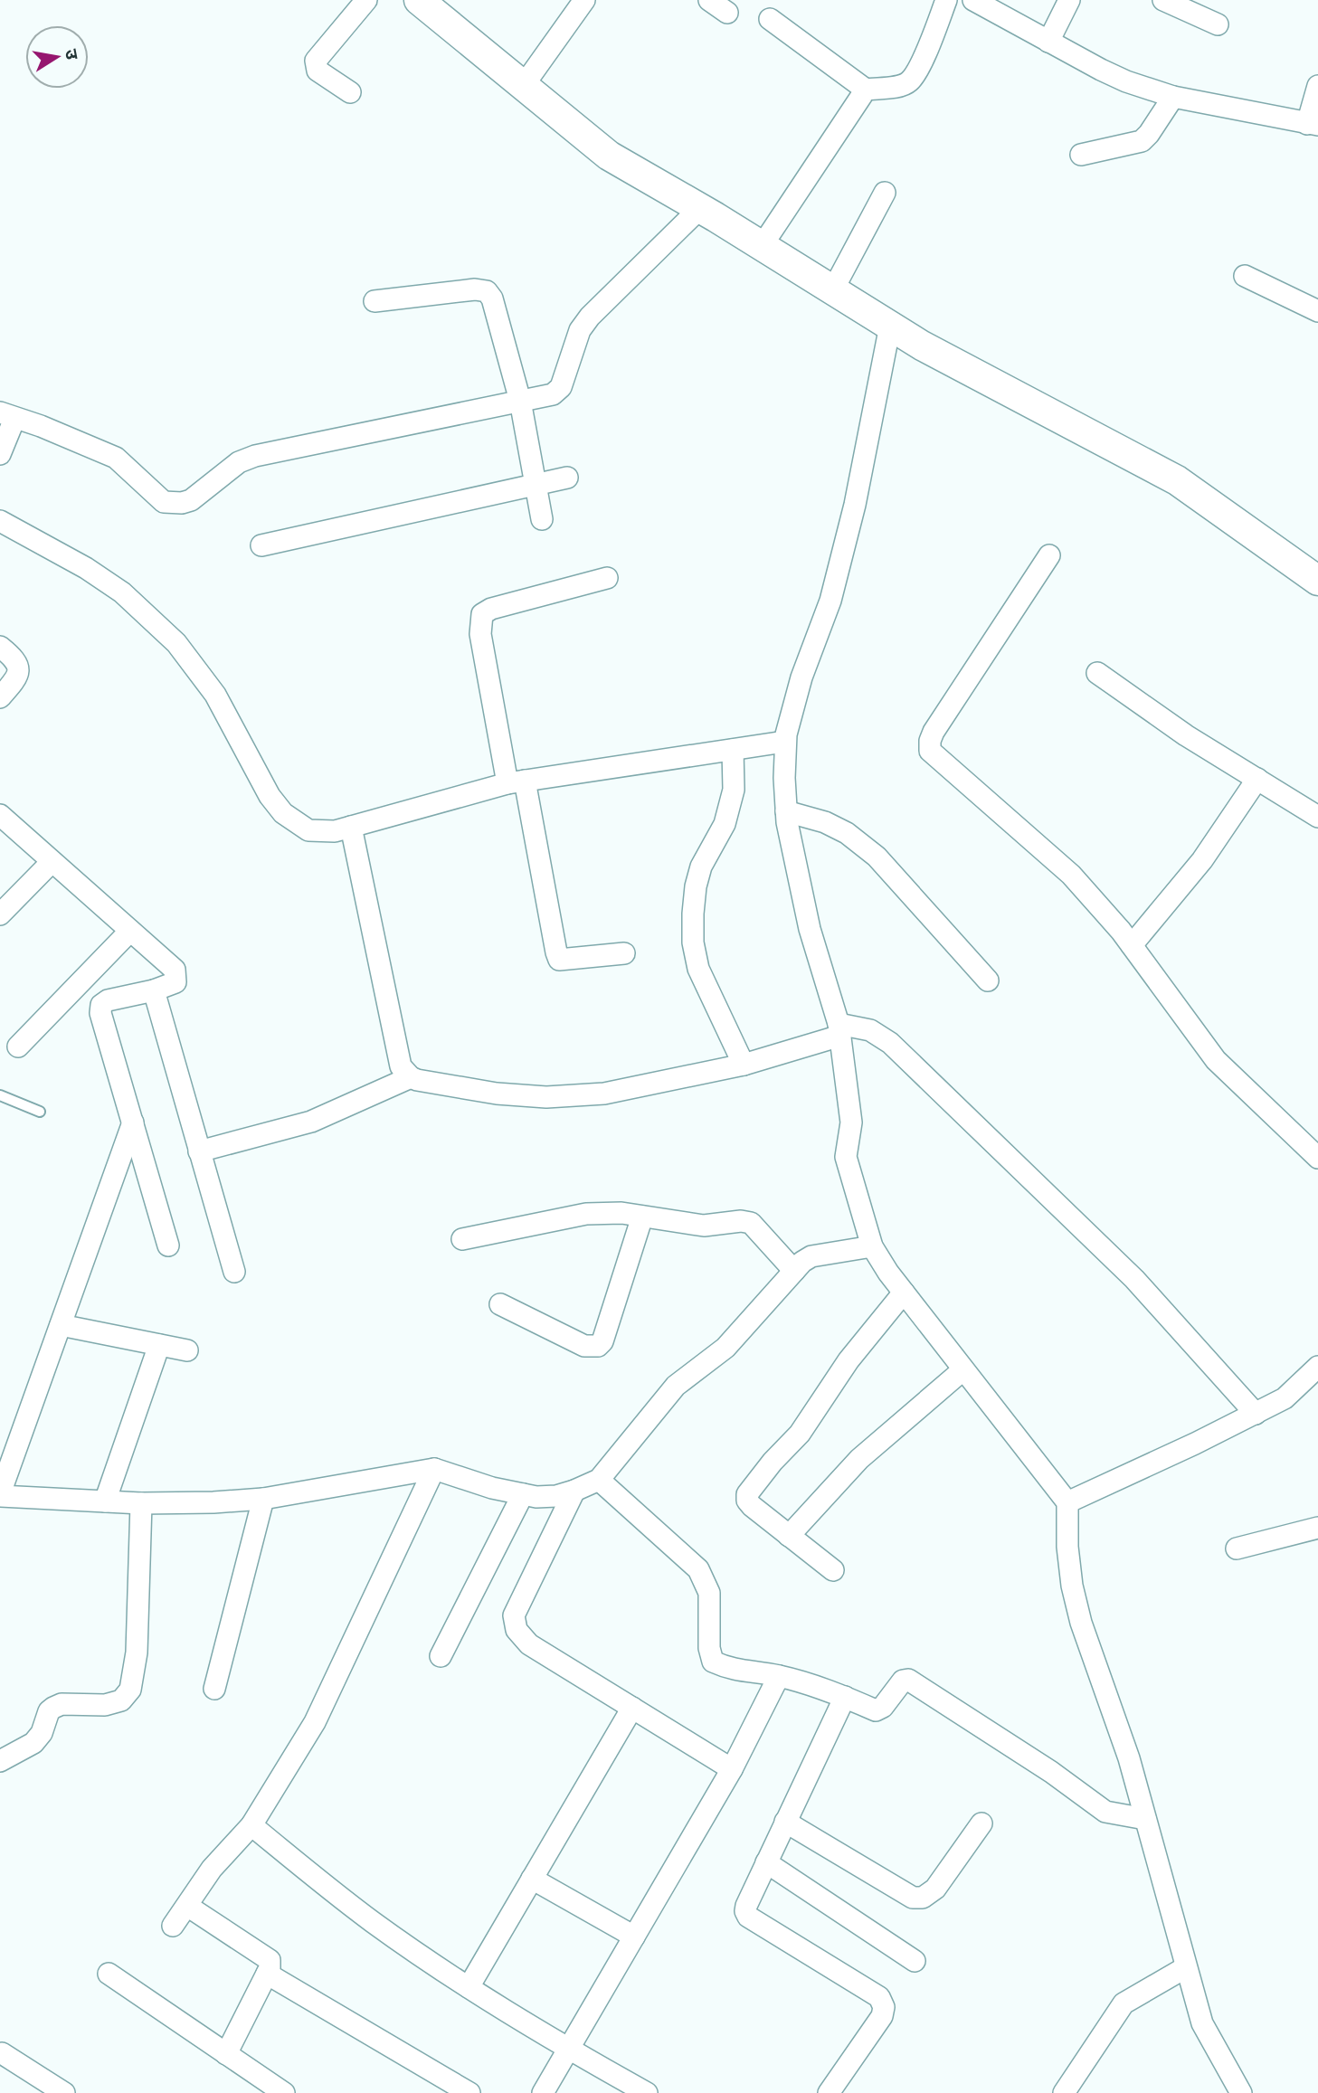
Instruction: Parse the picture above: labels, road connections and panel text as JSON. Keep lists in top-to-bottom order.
{
  "north": "right"
}
